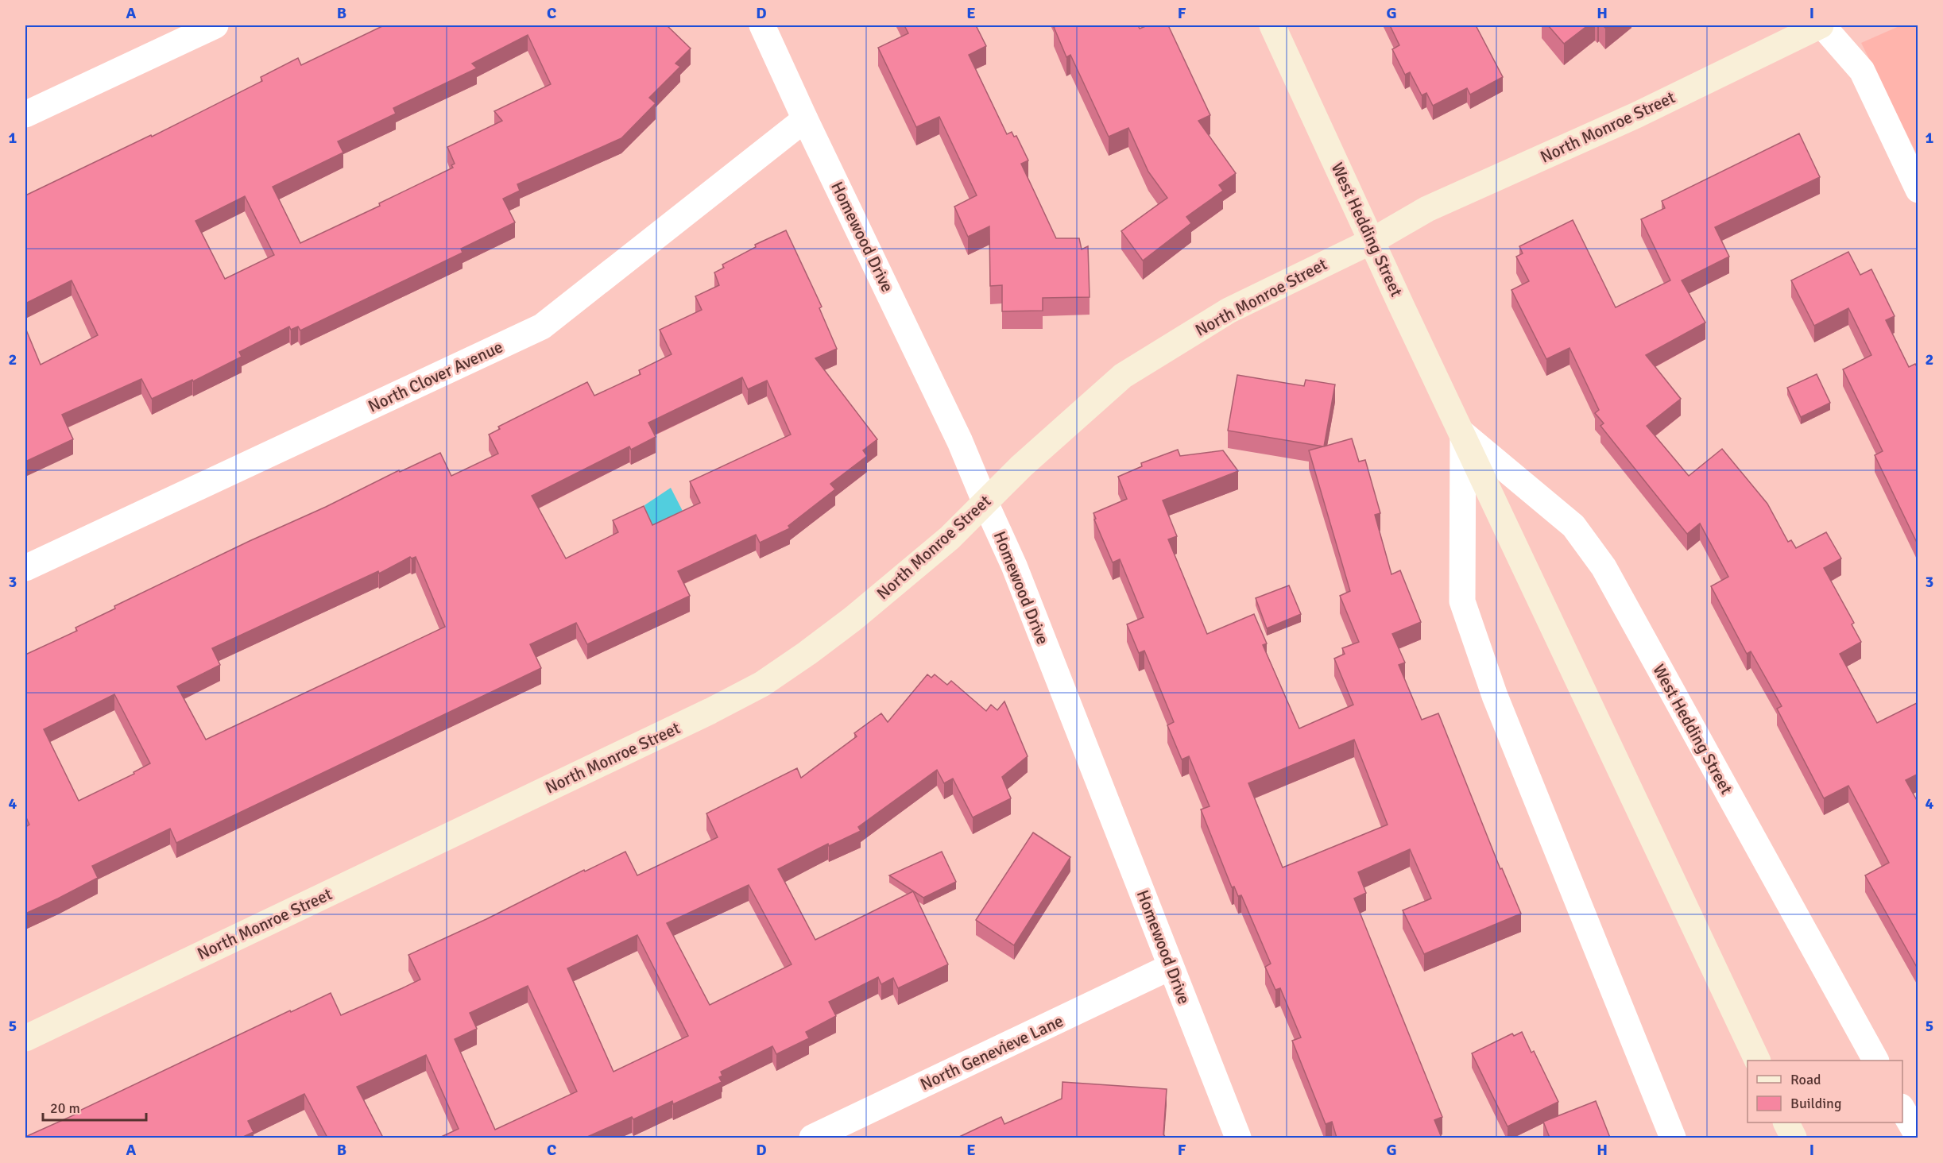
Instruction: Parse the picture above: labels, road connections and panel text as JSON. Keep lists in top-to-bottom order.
{
  "streets": {
    "main road": ["North Monroe Street", "West Hedding Street"],
    "street": ["Homewood Drive", "North Clover Avenue", "North Genevieve Lane"]
  },
  "crossings": [
    ["North Monroe Street", "West Hedding Street"],
    ["North Monroe Street", "Homewood Drive"],
    ["Homewood Drive", "North Clover Avenue"],
    ["Homewood Drive", "North Genevieve Lane"]
  ],
  "legend": ["Road", "Building"],
  "scale_bar": "20 m",
  "grid": {
    "columns": [
      "A",
      "B",
      "C",
      "D",
      "E",
      "F",
      "G",
      "H",
      "I"
    ],
    "rows": [
      "1",
      "2",
      "3",
      "4",
      "5"
    ]
  }
}
